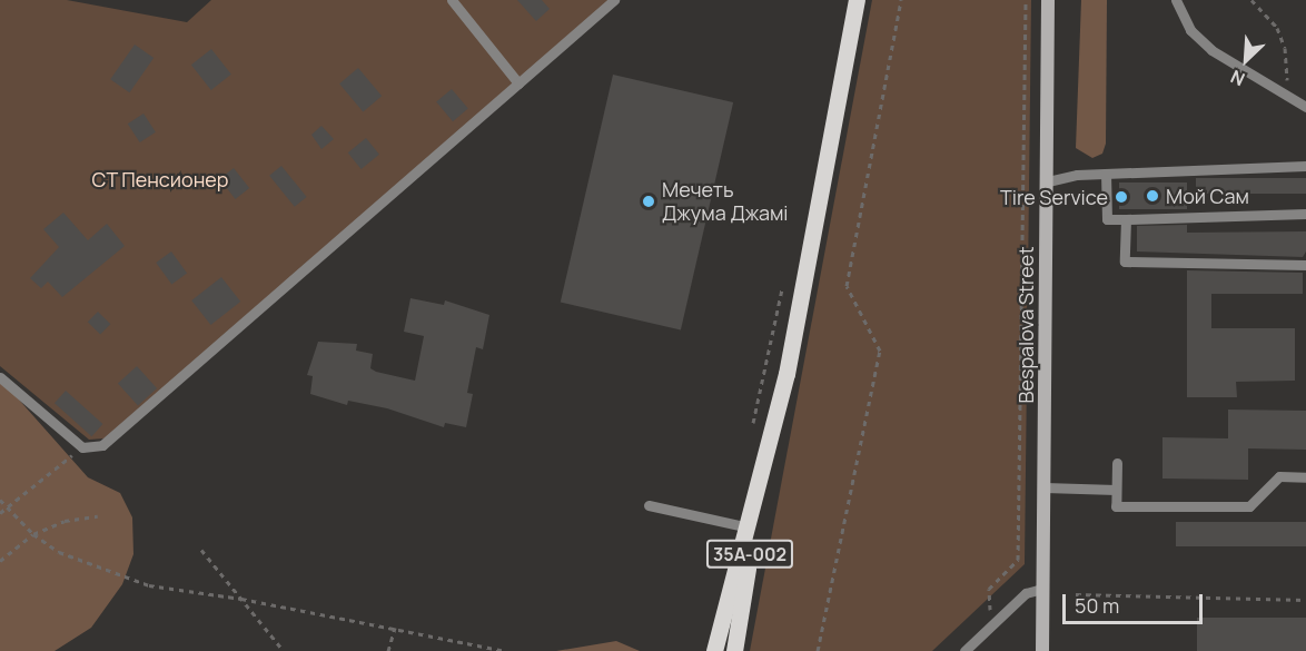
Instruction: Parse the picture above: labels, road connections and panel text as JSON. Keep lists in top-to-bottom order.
{
  "streets": {
    "main road": ["Bespalova Street", "35А-002"]
  },
  "parks": ["СТ Пенсионер"],
  "places": ["Мой Сам", "Tire Service", "Мечеть Джума Джамі"],
  "scale_bar": "50 m",
  "north": "bottom left"
}
